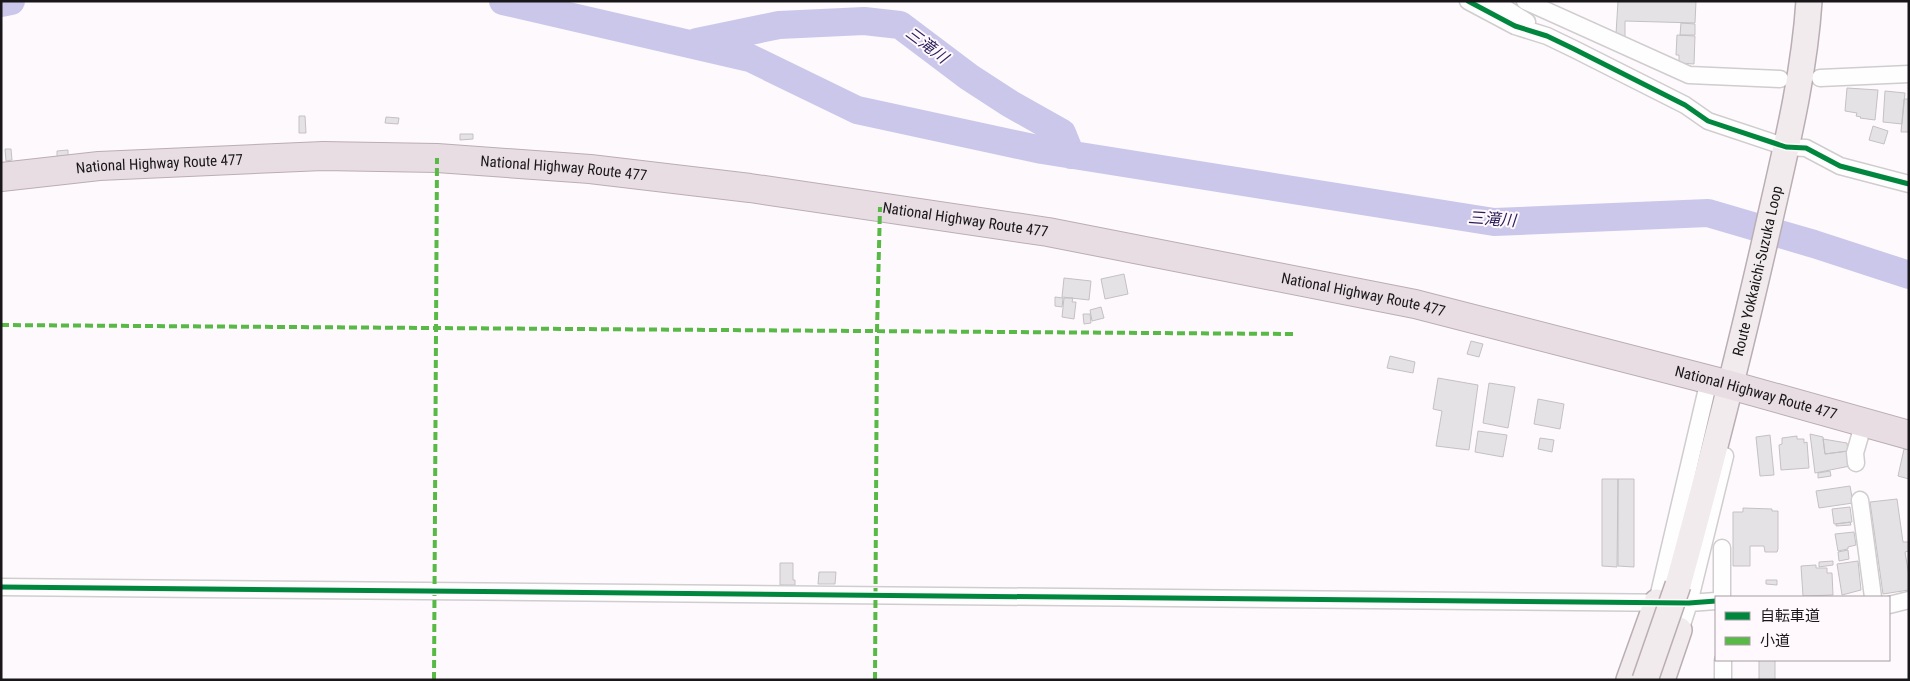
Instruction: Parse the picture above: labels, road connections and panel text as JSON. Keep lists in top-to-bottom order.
{
  "streets": {
    "highway": ["National Highway Route 477"],
    "main road": ["Route Yokkaichi-Suzuka Loop"]
  },
  "crossings": [
    ["National Highway Route 477", "Route Yokkaichi-Suzuka Loop"]
  ],
  "water": ["三滝川"],
  "legend": ["自転車道", "小道"]
}
